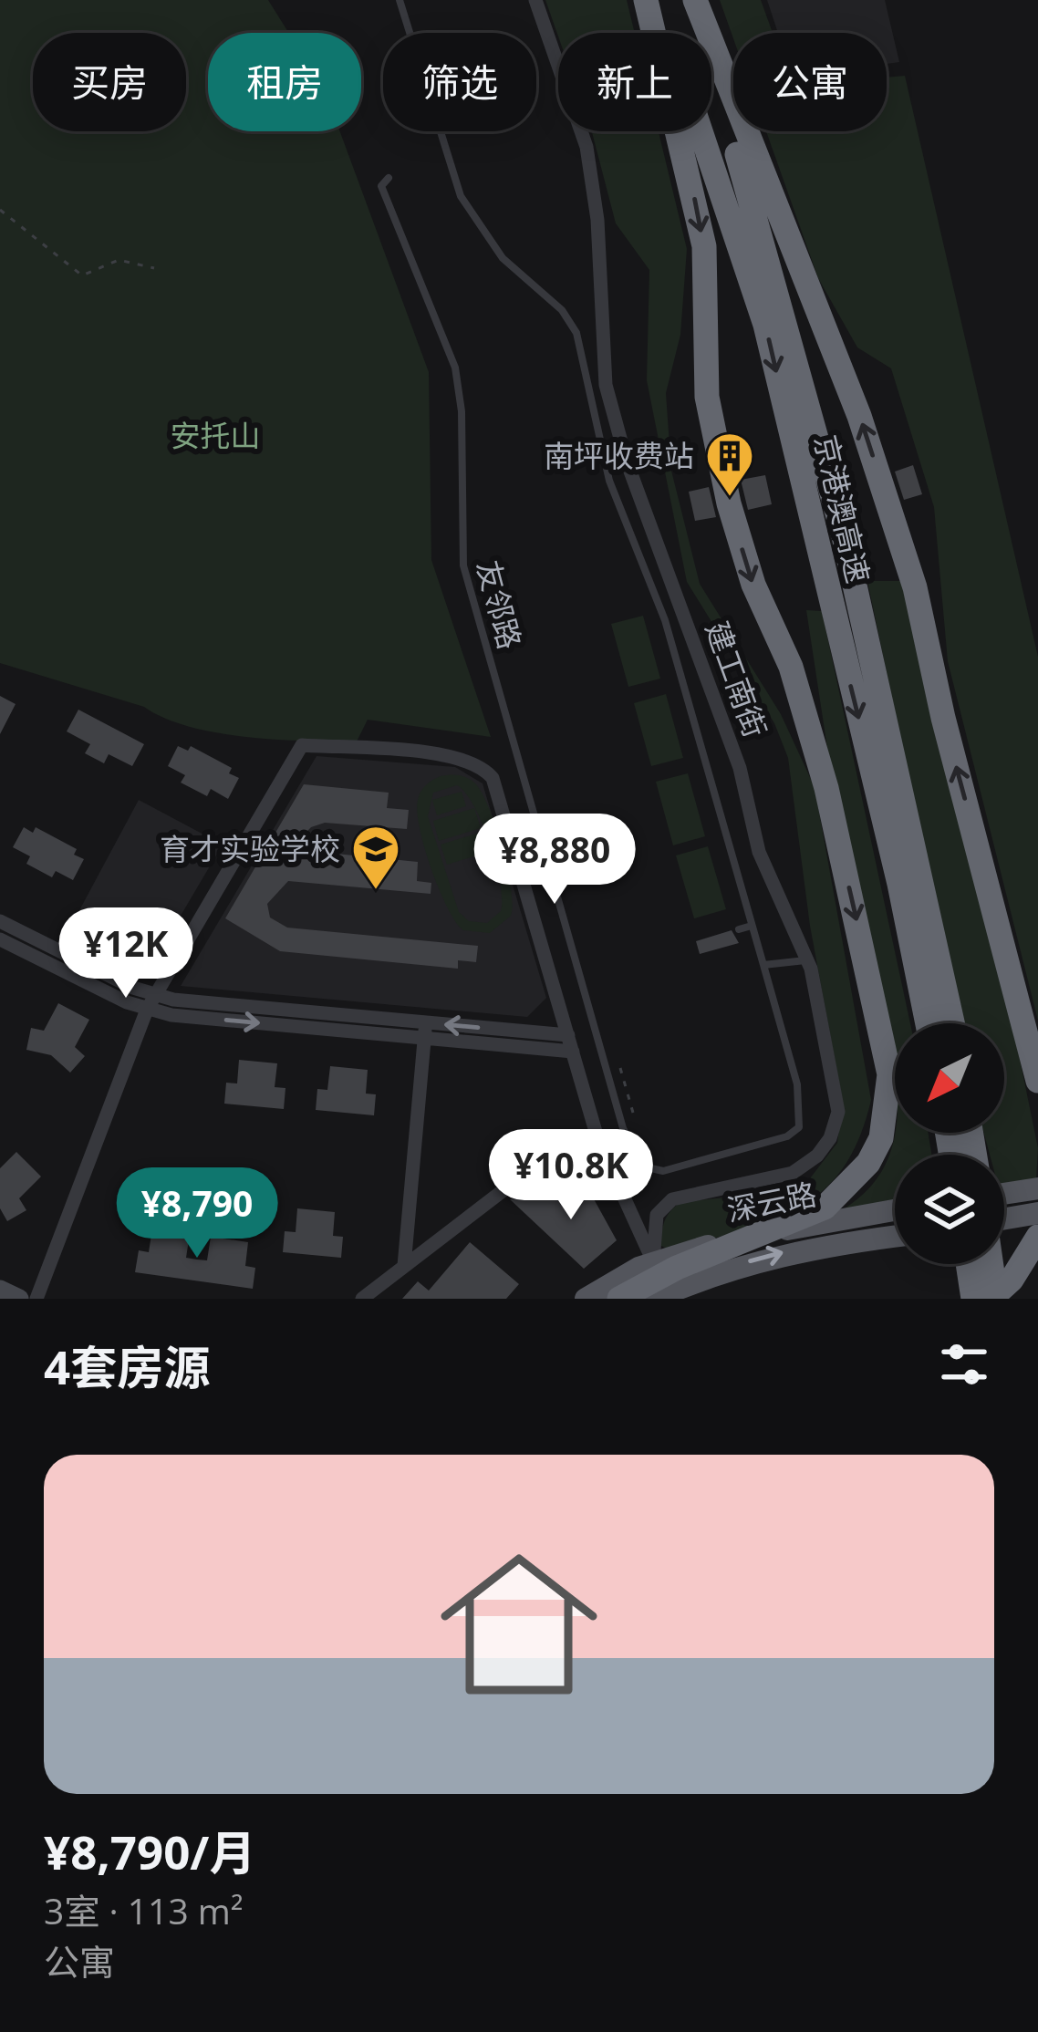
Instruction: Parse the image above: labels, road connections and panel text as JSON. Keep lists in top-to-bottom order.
{
  "streets": {
    "highway": ["京港澳高速"],
    "main road": ["深云路"],
    "street": ["建工南街"],
    "lane": ["友邻路"]
  },
  "crossings": [
    ["建工南街", "深云路"]
  ],
  "parks": ["安托山"],
  "places": {
    "building": ["南坪收费站"],
    "school or university": ["育才实验学校"]
  },
  "north": "bottom left",
  "page": {
    "chip": [
      "买房",
      "租房",
      "筛选",
      "新上",
      "公寓"
    ],
    "price": [
      "¥8,880",
      "¥12K",
      "¥10.8K",
      "¥8,790"
    ],
    "heading": "4套房源",
    "list": [
      {
        "name": "¥8,790/月",
        "note": "3室 · 113 m² · 公寓"
      }
    ]
  }
}
